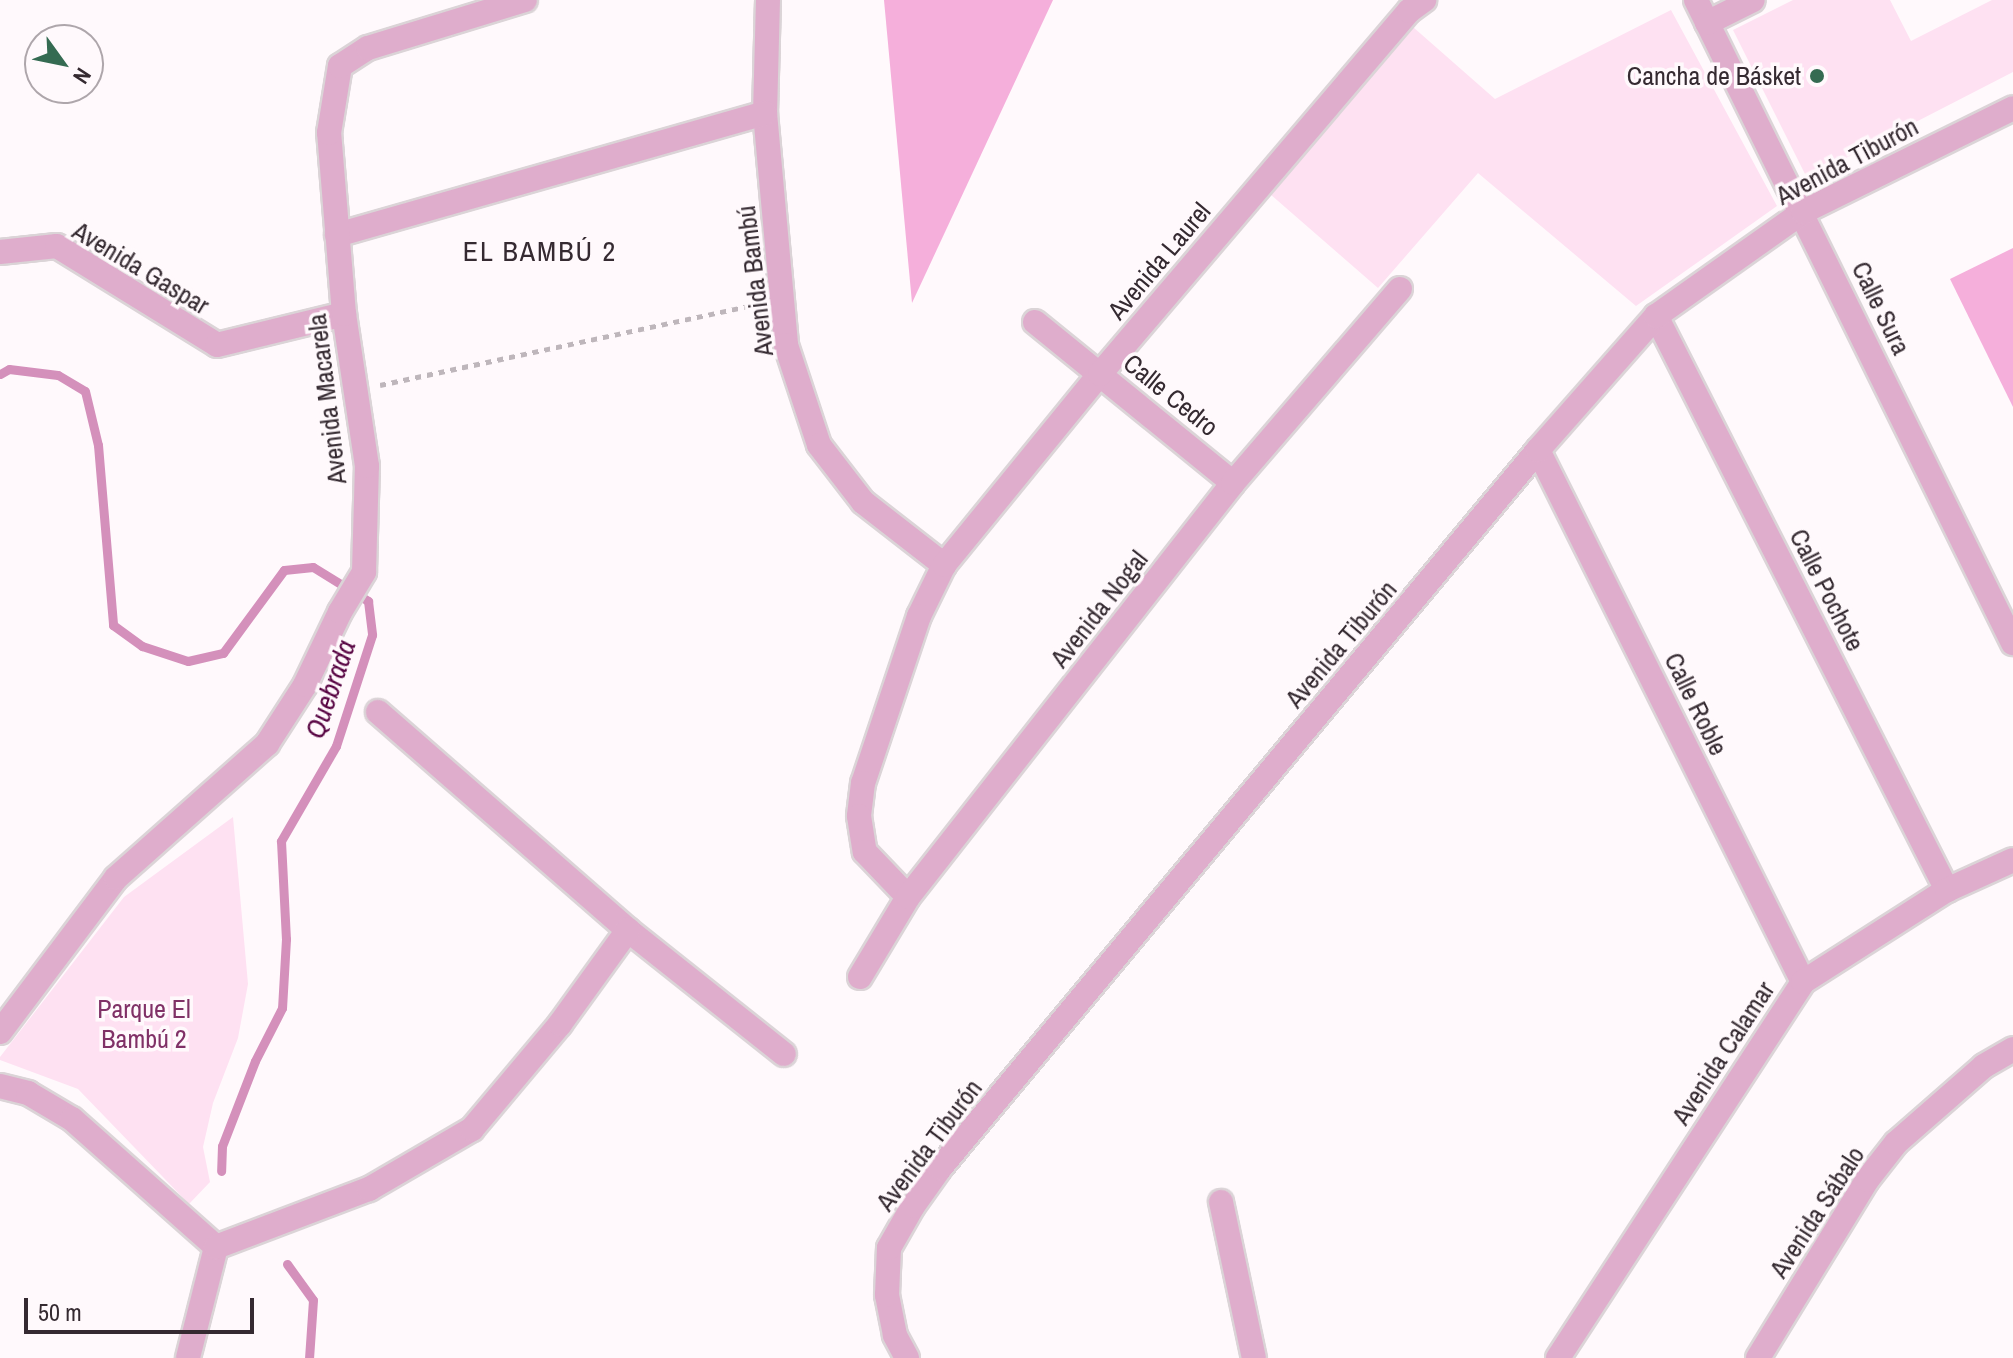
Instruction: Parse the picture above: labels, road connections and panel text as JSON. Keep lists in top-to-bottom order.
{
  "streets": {
    "street": [
      "Avenida Tiburón",
      "Avenida Laurel",
      "Avenida Gaspar",
      "Avenida Bambú",
      "Calle Sura",
      "Calle Cedro",
      "Avenida Macarela",
      "Calle Pochote",
      "Avenida Nogal",
      "Calle Roble",
      "Avenida Calamar",
      "Avenida Sábalo"
    ]
  },
  "crossings": [
    ["Avenida Tiburón", "Calle Sura"],
    ["Avenida Tiburón", "Calle Pochote"],
    ["Avenida Tiburón", "Calle Roble"],
    ["Avenida Laurel", "Avenida Bambú"],
    ["Avenida Laurel", "Calle Cedro"],
    ["Avenida Gaspar", "Avenida Macarela"],
    ["Calle Cedro", "Avenida Nogal"],
    ["Calle Pochote", "Avenida Calamar"],
    ["Calle Roble", "Avenida Calamar"]
  ],
  "districts": ["EL BAMBÚ 2"],
  "water": ["Quebrada"],
  "parks": ["Parque El Bambú 2"],
  "places": ["Cancha de Básket"],
  "scale_bar": "50 m",
  "north": "bottom right"
}
